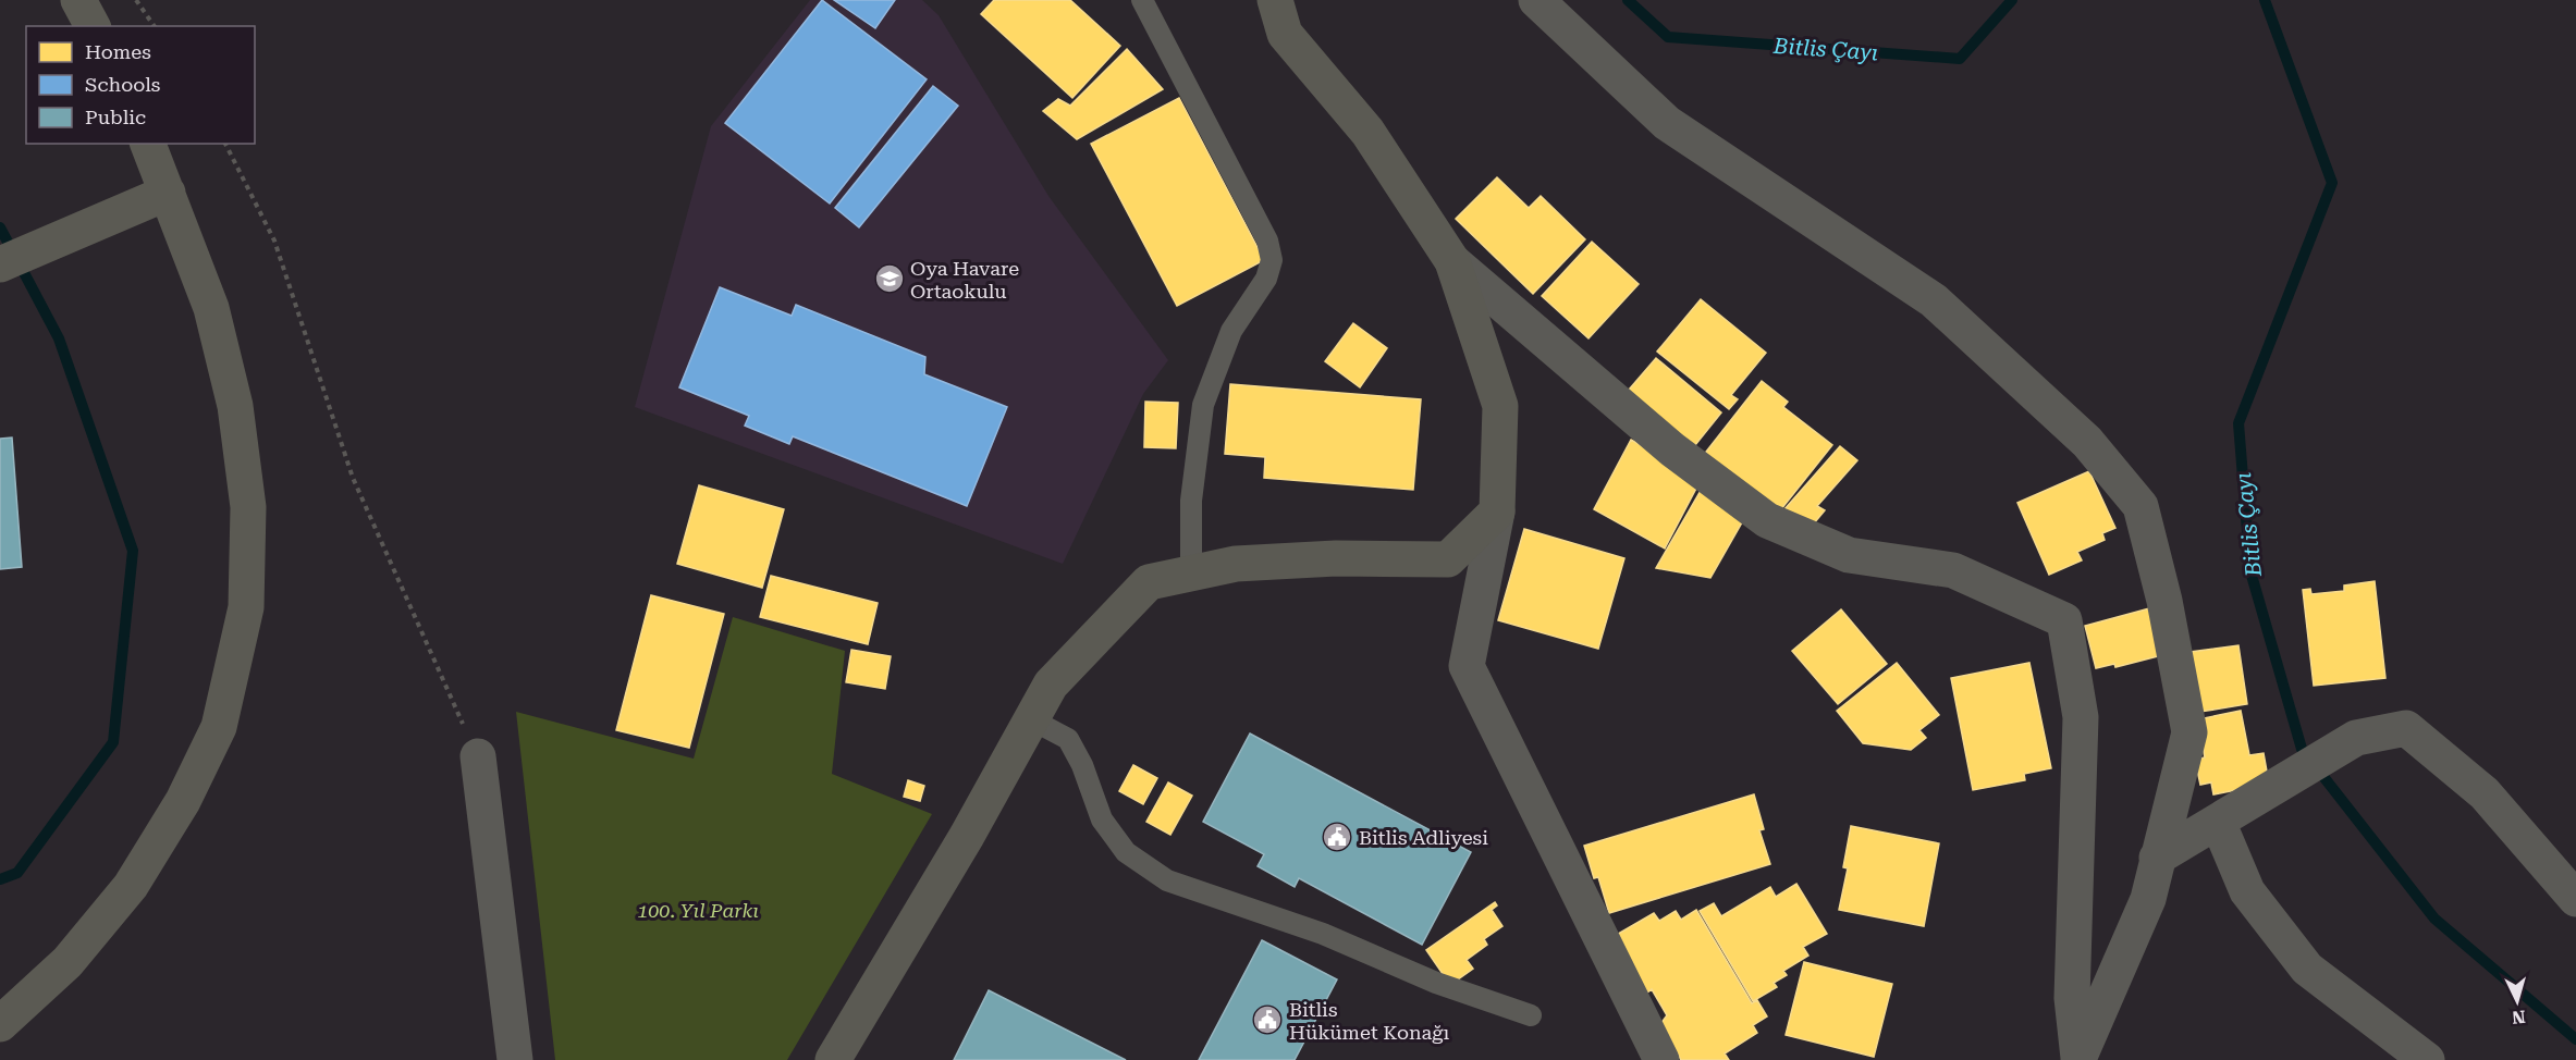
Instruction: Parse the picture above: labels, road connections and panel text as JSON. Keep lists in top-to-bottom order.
{
  "water": ["Bitlis Çayı"],
  "parks": ["100. Yıl Parkı"],
  "places": {
    "school or university": ["Oya Havare Ortaokulu"],
    "public building": ["Bitlis Adliyesi", "Bitlis Hükümet Konağı"]
  },
  "legend": ["Homes", "Schools", "Public"],
  "north": "bottom"
}
